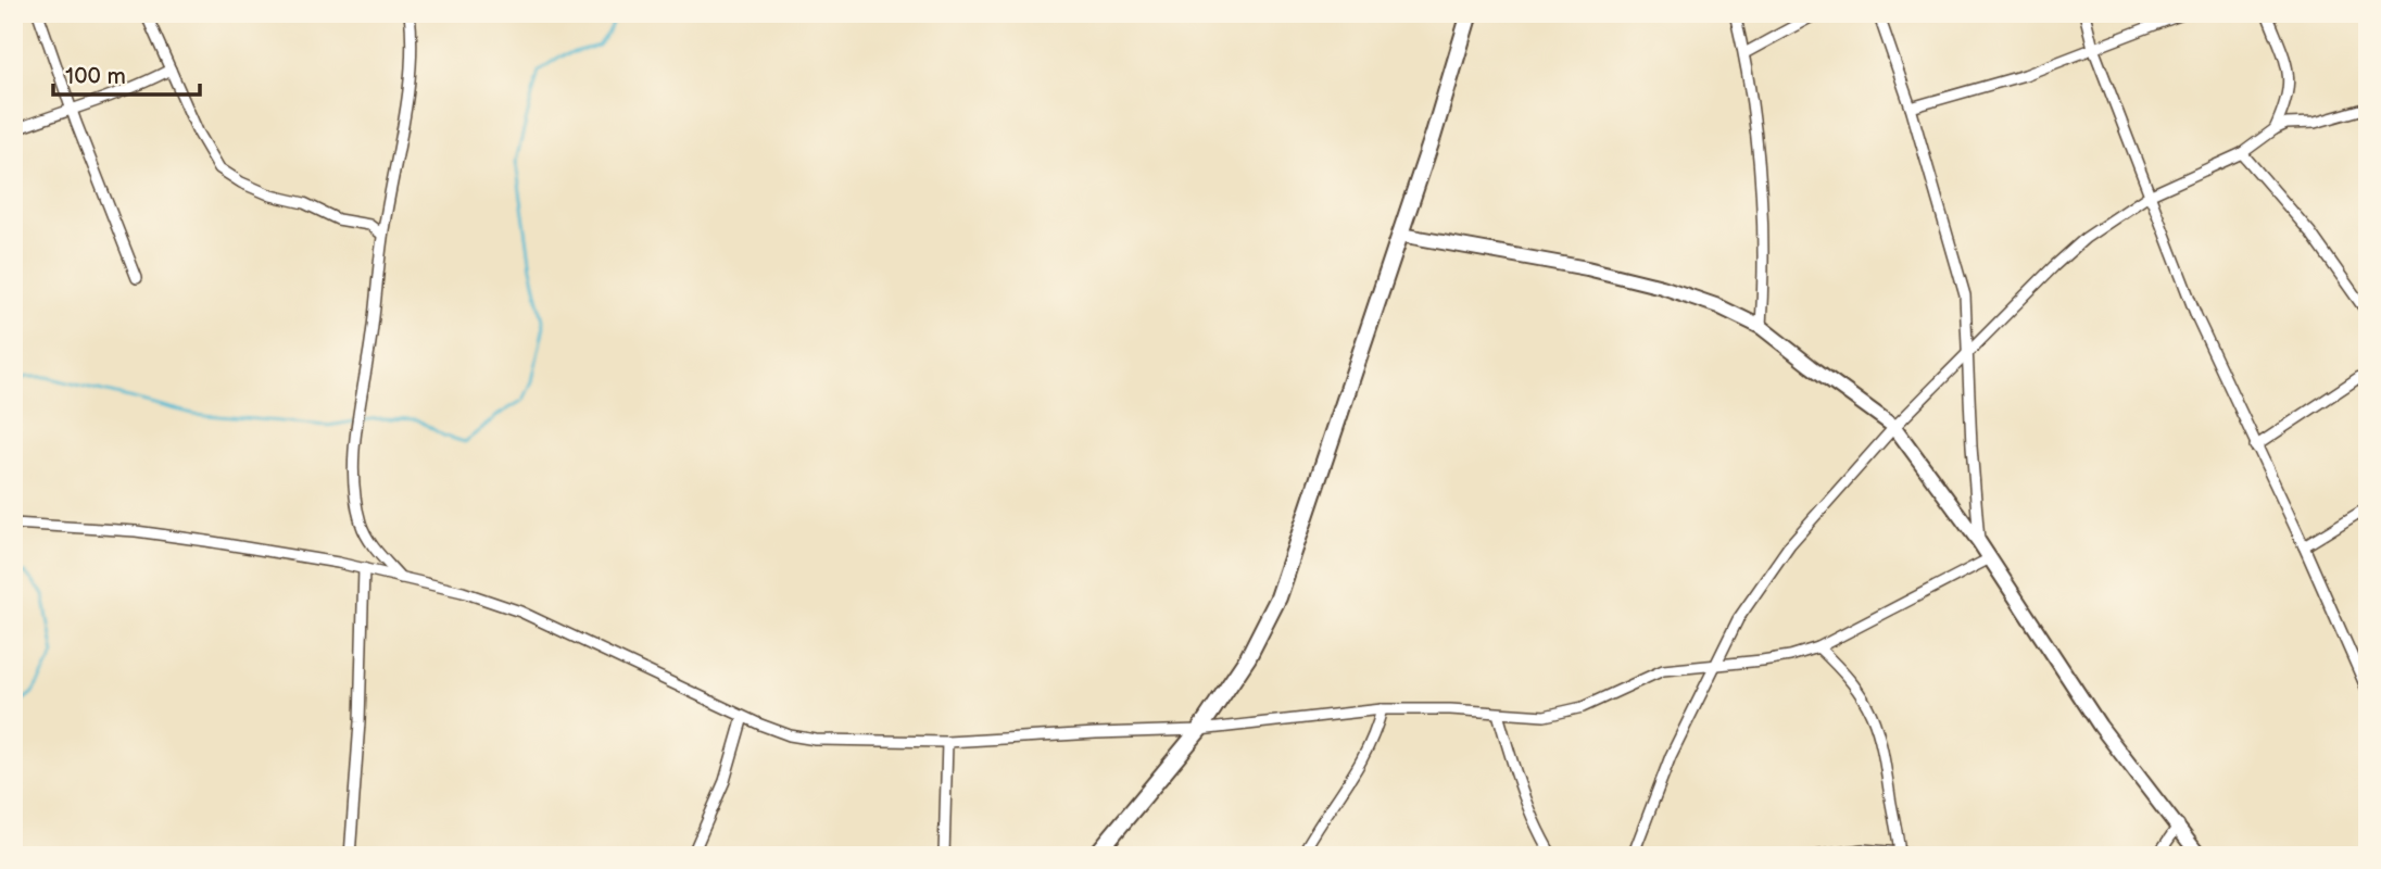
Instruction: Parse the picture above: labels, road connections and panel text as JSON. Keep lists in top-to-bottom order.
{
  "scale_bar": "100 m"
}
